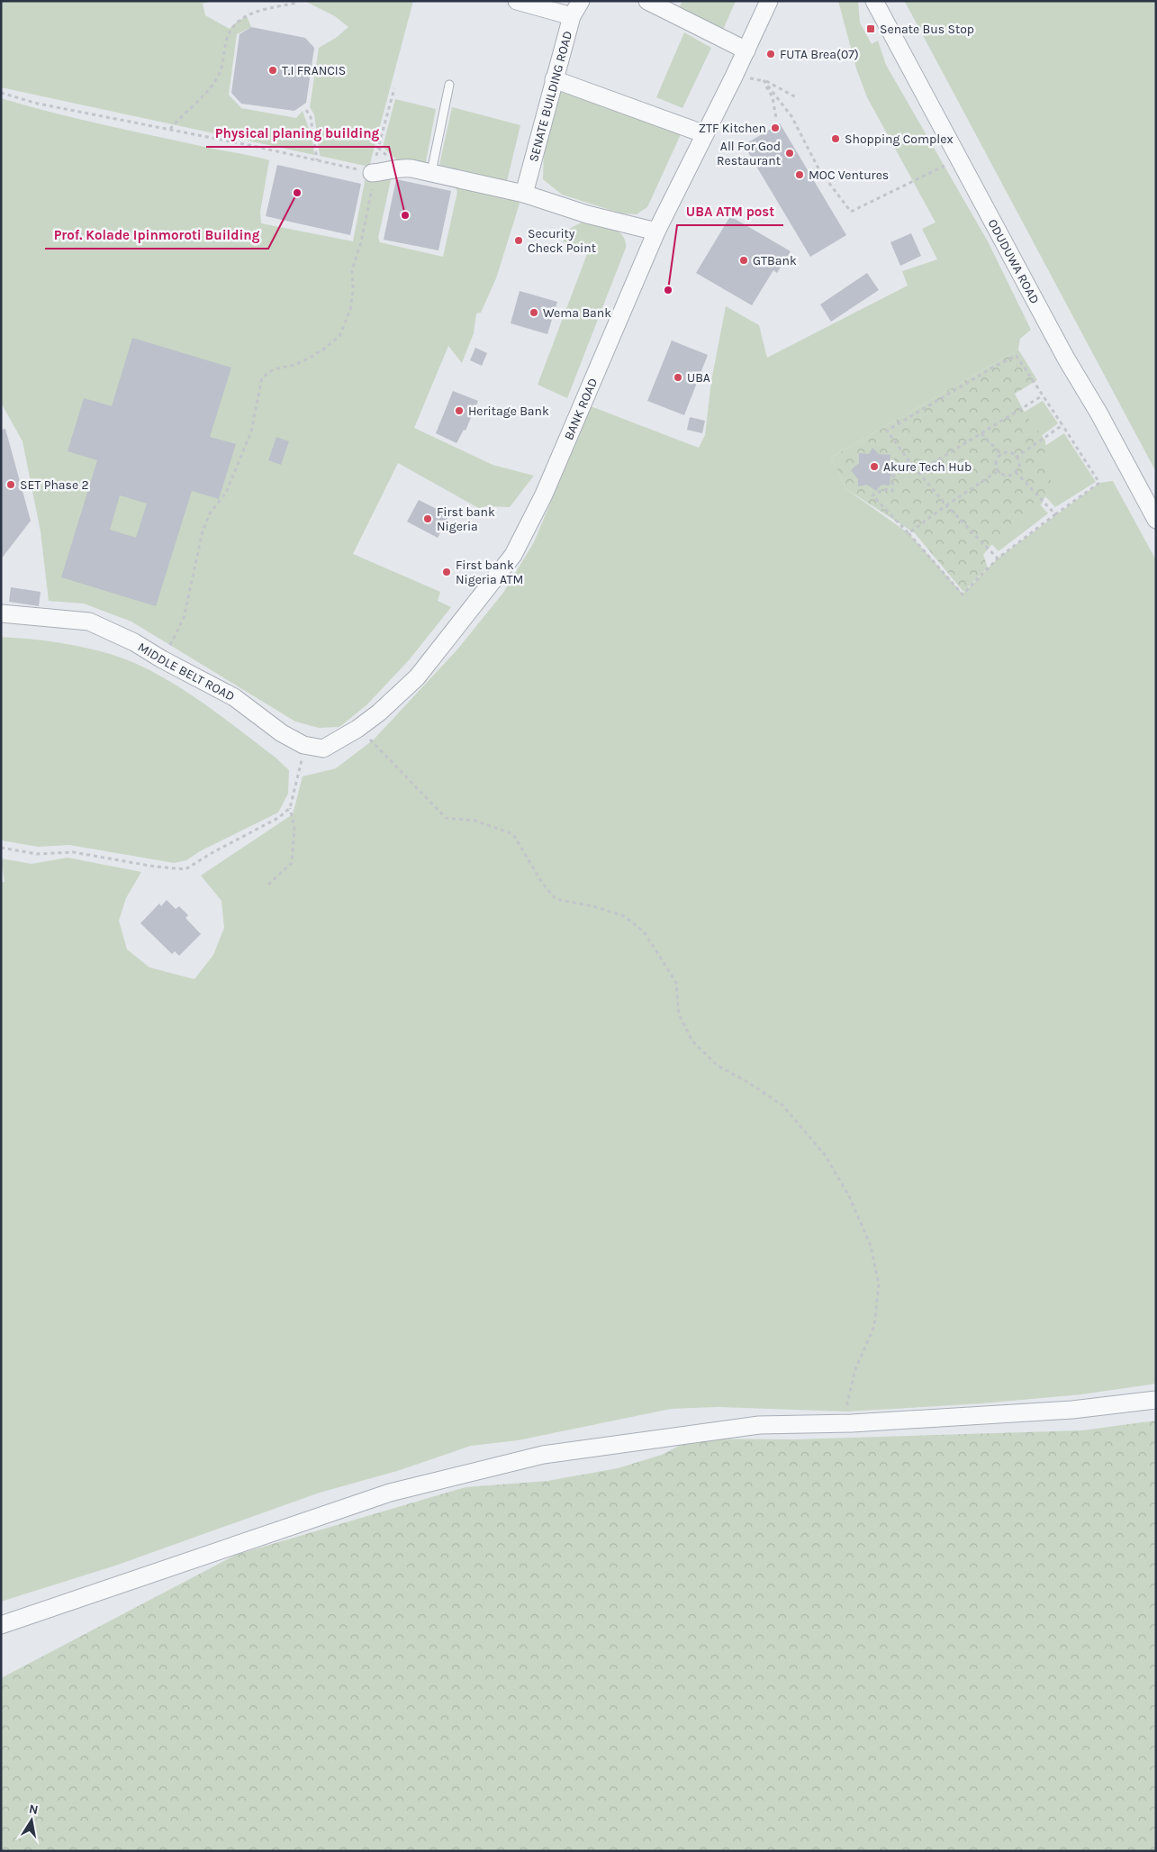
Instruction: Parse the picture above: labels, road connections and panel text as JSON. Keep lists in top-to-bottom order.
{
  "streets": {
    "street": [
      "SENATE BUILDING ROAD",
      "ODUDUWA ROAD",
      "BANK ROAD",
      "MIDDLE BELT ROAD"
    ]
  },
  "crossings": [
    ["SENATE BUILDING ROAD", "BANK ROAD"],
    ["BANK ROAD", "MIDDLE BELT ROAD"]
  ],
  "places": {
    "transit": ["Senate Bus Stop"],
    "other": [
      "FUTA Brea(07)",
      "T.I FRANCIS",
      "ZTF Kitchen",
      "Shopping Complex",
      "All For God Restaurant",
      "MOC Ventures",
      "Prof. Kolade Ipinmoroti Building",
      "Physical planing building",
      "Security Check Point",
      "GTBank",
      "UBA ATM post",
      "Wema Bank",
      "UBA",
      "Heritage Bank",
      "Akure Tech Hub",
      "SET Phase 2",
      "First bank Nigeria",
      "First bank Nigeria ATM"
    ]
  },
  "north": "top"
}
